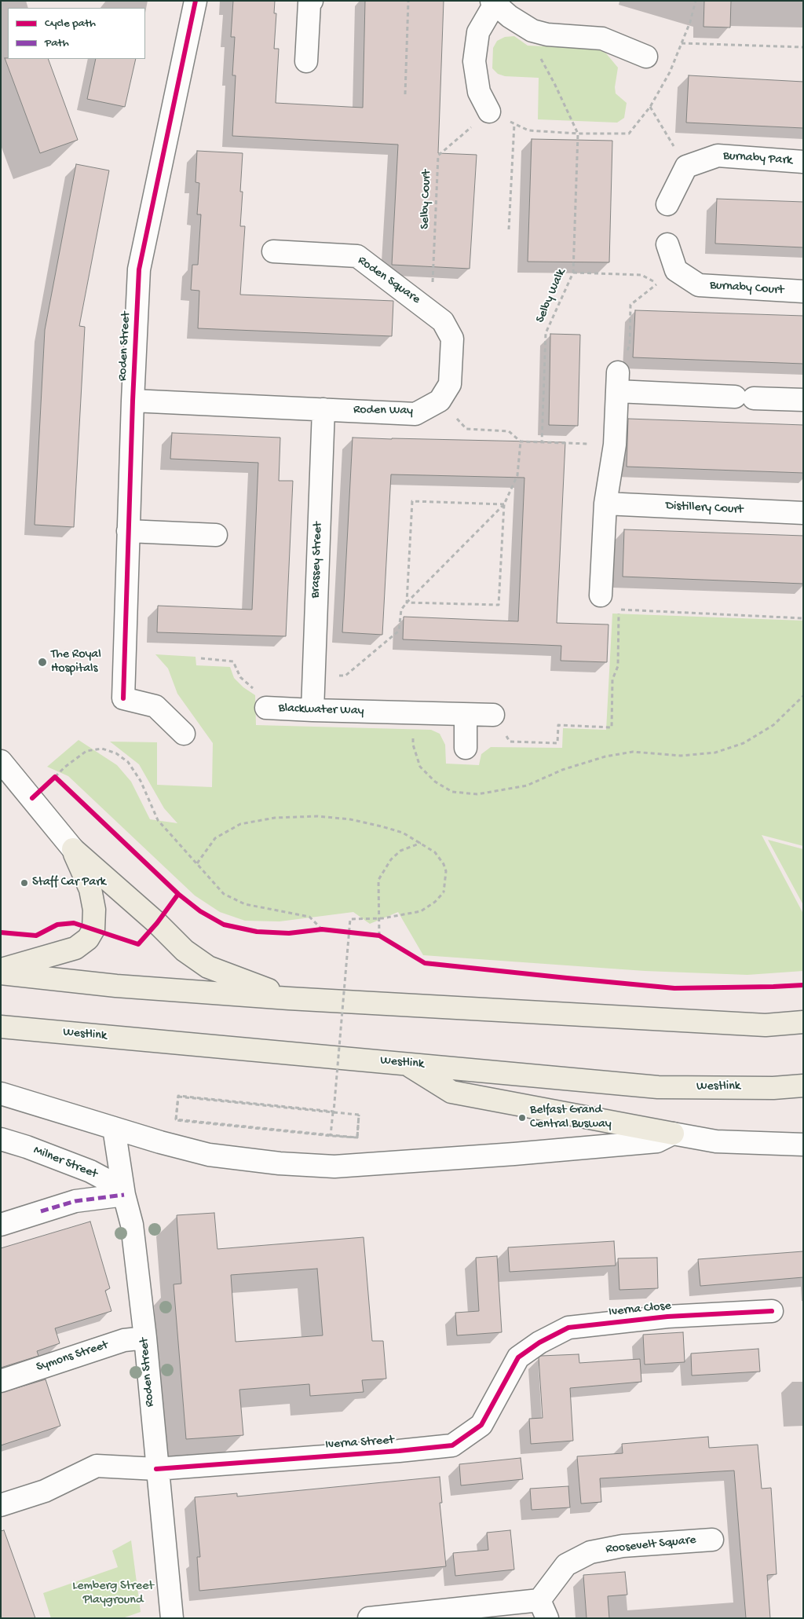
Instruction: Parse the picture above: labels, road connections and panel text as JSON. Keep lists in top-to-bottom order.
{
  "streets": {
    "highway": ["Westlink"],
    "street": [
      "Burnaby Park",
      "Roden Square",
      "Burnaby Court",
      "Roden Street",
      "Roden Way",
      "Distillery Court",
      "Brassey Street",
      "Blackwater Way",
      "Milner Street",
      "Iverna Close",
      "Symons Street",
      "Iverna Street",
      "Roosevelt Square"
    ],
    "path": ["Selby Court", "Selby Walk"]
  },
  "crossings": [
    ["Selby Court", "Roden Square"],
    ["Roden Square", "Roden Way"],
    ["Roden Street", "Roden Way"],
    ["Roden Street", "Milner Street"],
    ["Roden Street", "Symons Street"],
    ["Roden Street", "Iverna Street"],
    ["Roden Way", "Brassey Street"],
    ["Brassey Street", "Blackwater Way"],
    ["Iverna Close", "Iverna Street"]
  ],
  "parks": ["Lemberg Street Playground"],
  "places": ["The Royal Hospitals", "Staff Car Park", "Belfast Grand Central Busway"],
  "legend": ["Cycle path", "Path"]
}
